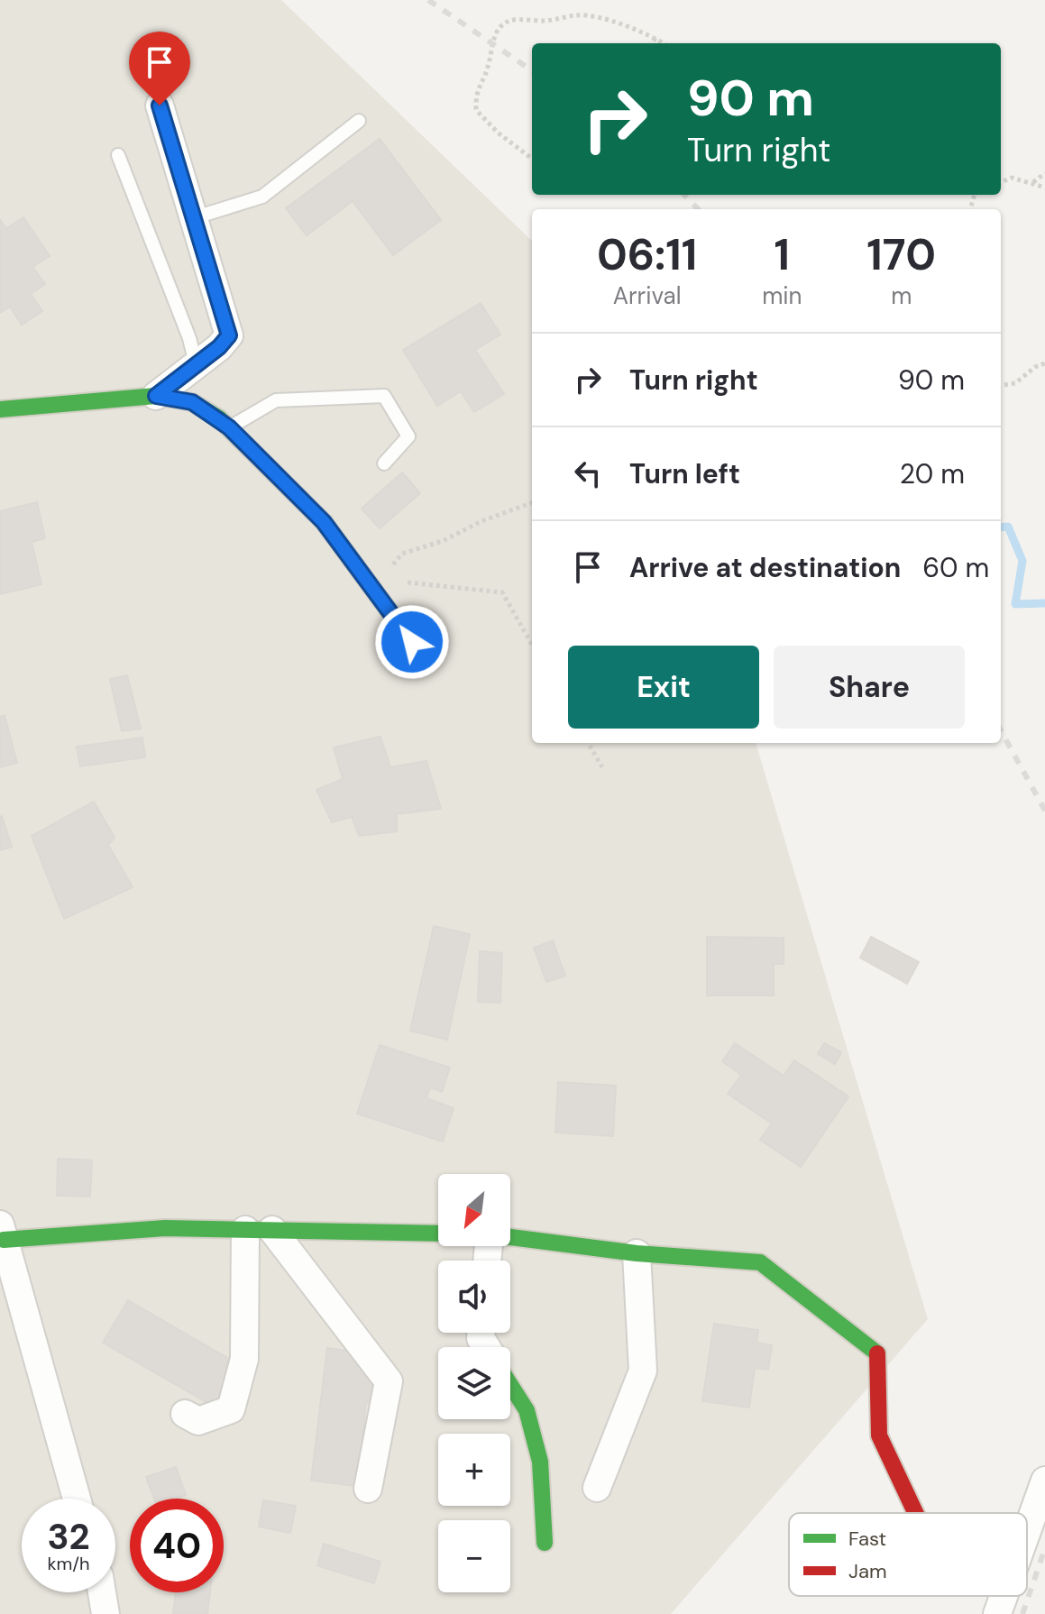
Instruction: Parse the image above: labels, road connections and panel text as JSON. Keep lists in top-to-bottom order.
{
  "legend": ["Fast", "Jam"],
  "north": "bottom left",
  "page": {
    "turn": ["90 m", "Turn right"],
    "eta": [
      "06:11",
      "Arrival",
      "1",
      "min",
      "170",
      "m"
    ],
    "list": [
      {
        "name": "Turn right",
        "value": "90 m"
      },
      {
        "name": "Turn left",
        "value": "20 m"
      },
      {
        "name": "Arrive at destination",
        "value": "60 m"
      }
    ],
    "buttons": ["Exit", "Share"],
    "map_buttons": ["+", "−"],
    "speed": "32 km/h",
    "limit": "40"
  }
}
